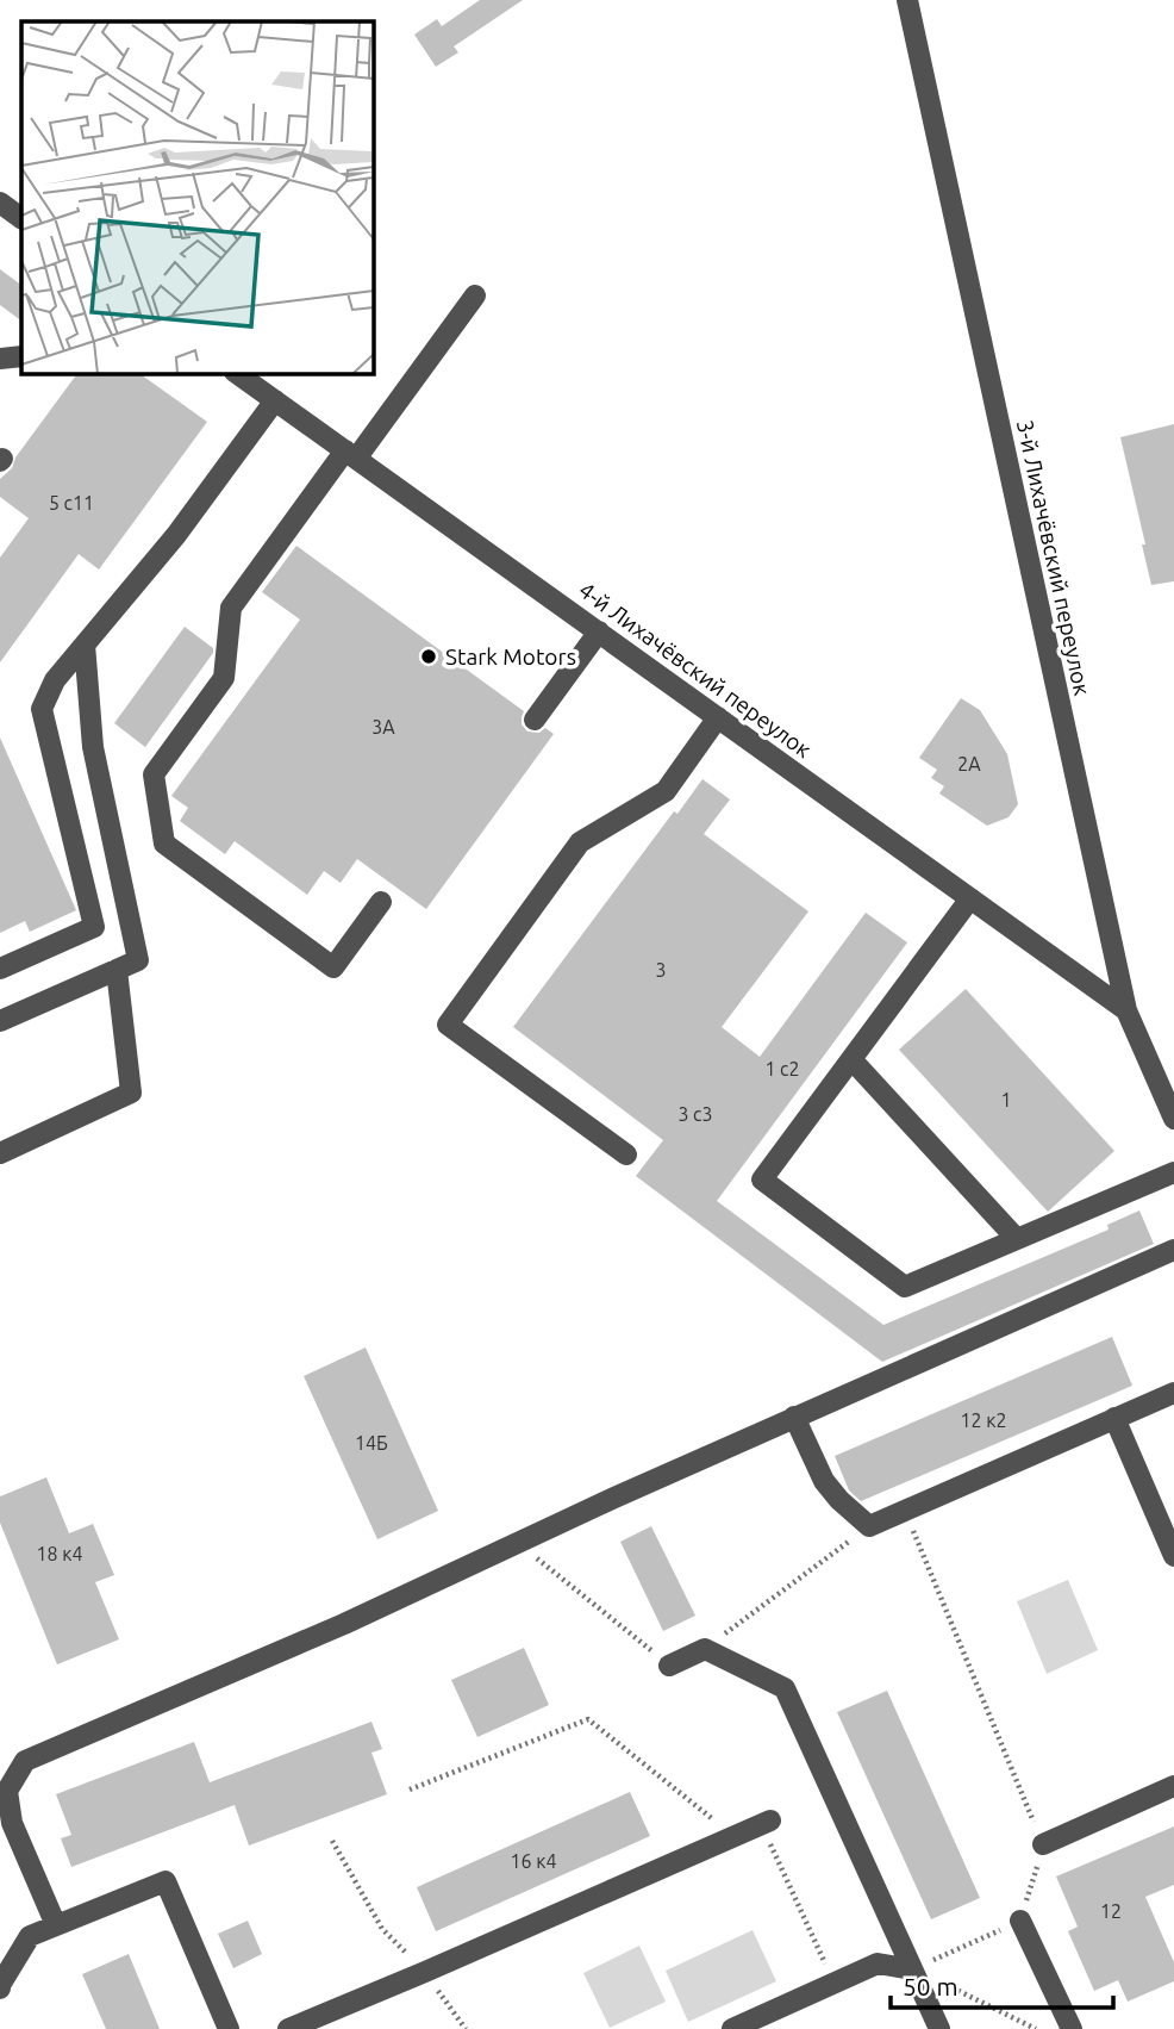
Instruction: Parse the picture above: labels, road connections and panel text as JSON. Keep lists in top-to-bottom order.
{
  "streets": {
    "street": ["3-й Лихачёвский переулок", "4-й Лихачёвский переулок"]
  },
  "crossings": [
    ["3-й Лихачёвский переулок", "4-й Лихачёвский переулок"]
  ],
  "places": ["Stark Motors"],
  "house_numbers": [
    "5 с11",
    "3А",
    "2А",
    "3",
    "1 с2",
    "1",
    "3 с3",
    "12 к2",
    "14Б",
    "18 к4",
    "16 к4",
    "12"
  ],
  "scale_bar": "50 m"
}
